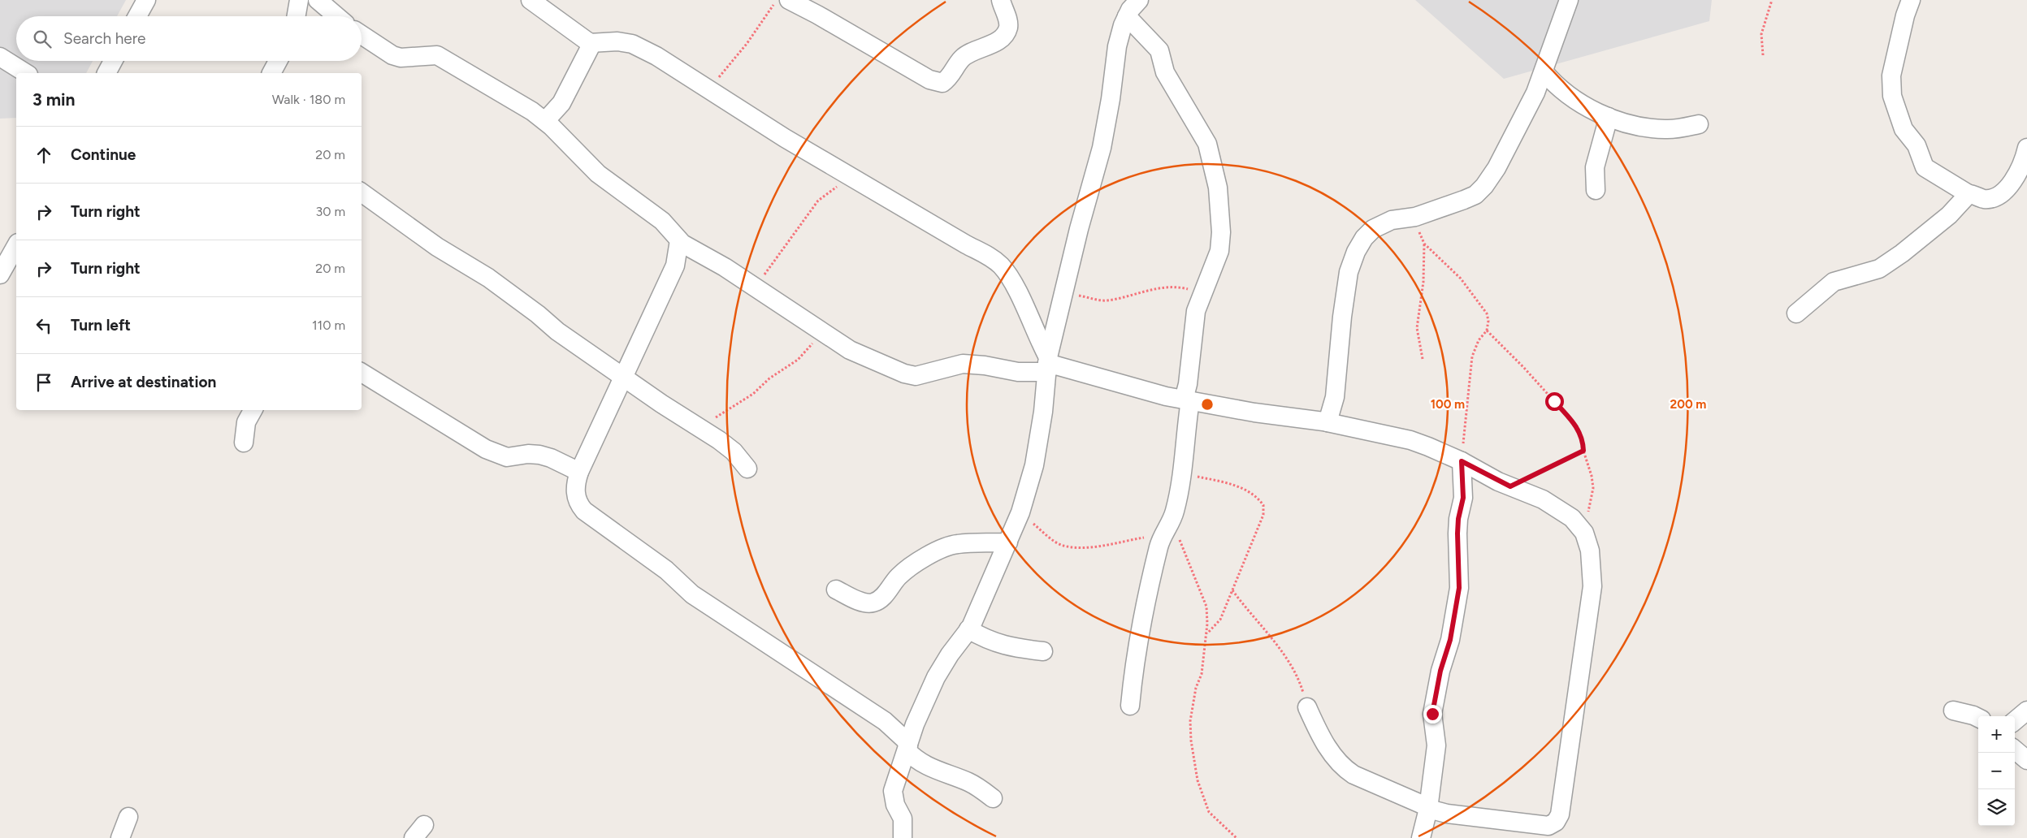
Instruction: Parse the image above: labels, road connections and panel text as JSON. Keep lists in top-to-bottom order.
{
  "page": {
    "search": "Search here",
    "heading": ["3 min", "Walk · 180 m"],
    "list": [
      ["Continue", "20 m"],
      ["Turn right", "30 m"],
      ["Turn right", "20 m"],
      ["Turn left", "110 m"],
      "Arrive at destination"
    ],
    "map_buttons": ["+", "−"]
  },
  "rings": ["100 m", "200 m"]
}
